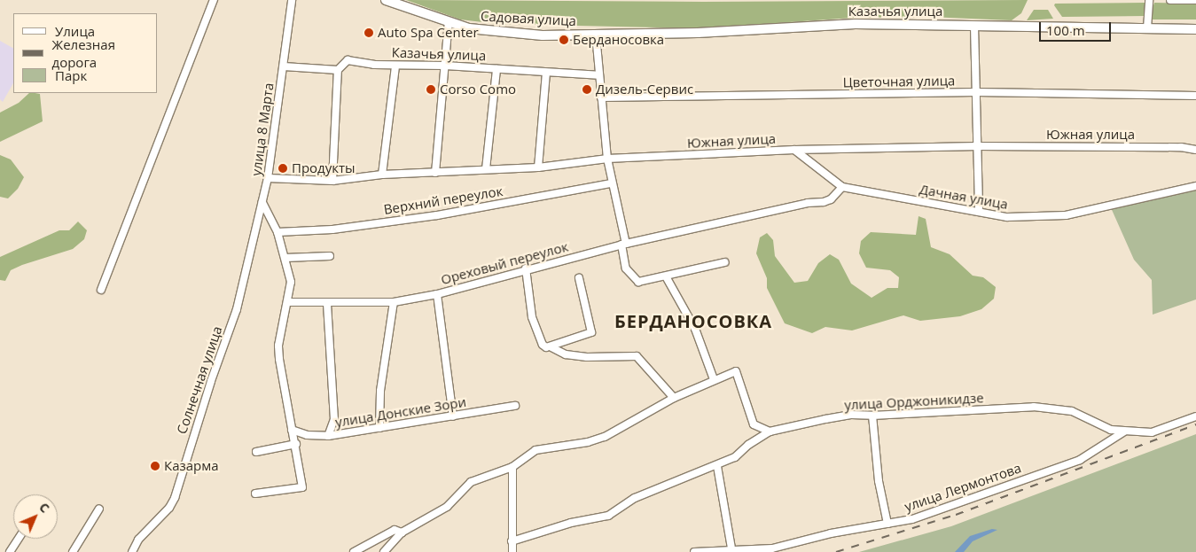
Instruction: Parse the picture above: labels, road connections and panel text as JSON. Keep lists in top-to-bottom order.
{
  "streets": {
    "main road": ["Казачья улица", "Садовая улица"],
    "street": [
      "Цветочная улица",
      "улица 8 Марта",
      "Южная улица",
      "Дачная улица",
      "Верхний переулок",
      "Ореховый переулок",
      "Солнечная улица",
      "улица Орджоникидзе",
      "улица Донские Зори",
      "улица Лермонтова"
    ]
  },
  "crossings": [
    ["Казачья улица", "Садовая улица"],
    ["Казачья улица", "улица 8 Марта"],
    ["улица 8 Марта", "Южная улица"],
    ["улица 8 Марта", "Солнечная улица"],
    ["Дачная улица", "Ореховый переулок"],
    ["улица Орджоникидзе", "улица Лермонтова"]
  ],
  "districts": ["БЕРДАНОСОВКА"],
  "places": [
    "Auto Spa Center",
    "Берданосовка",
    "Corso Como",
    "Дизель-Сервис",
    "Продукты",
    "Казарма"
  ],
  "legend": ["Улица", "Железная дорога", "Парк"],
  "scale_bar": "100 m",
  "north": "top right"
}
